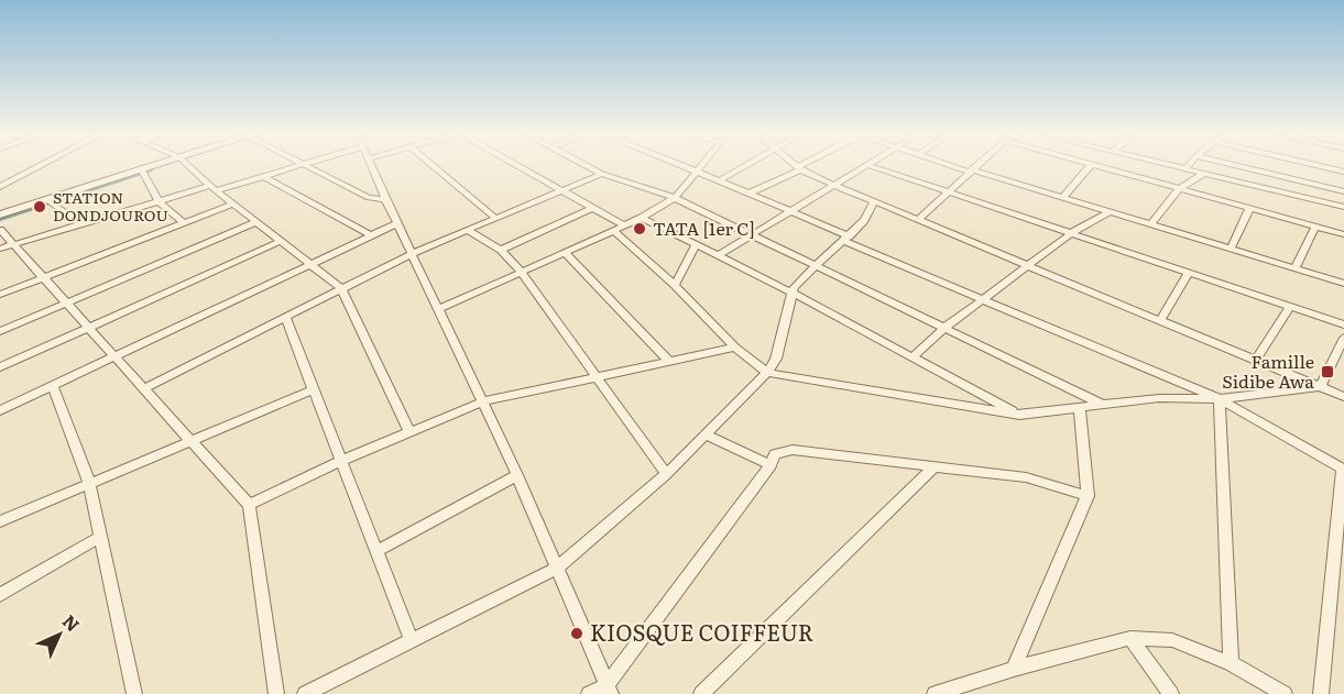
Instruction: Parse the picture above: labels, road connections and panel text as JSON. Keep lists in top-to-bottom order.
{
  "places": {
    "other": ["STATION DONDJOUROU", "TATA [1er C]", "KIOSQUE COIFFEUR"],
    "transit": ["Famille Sidibe Awa"]
  },
  "north": "top right"
}
